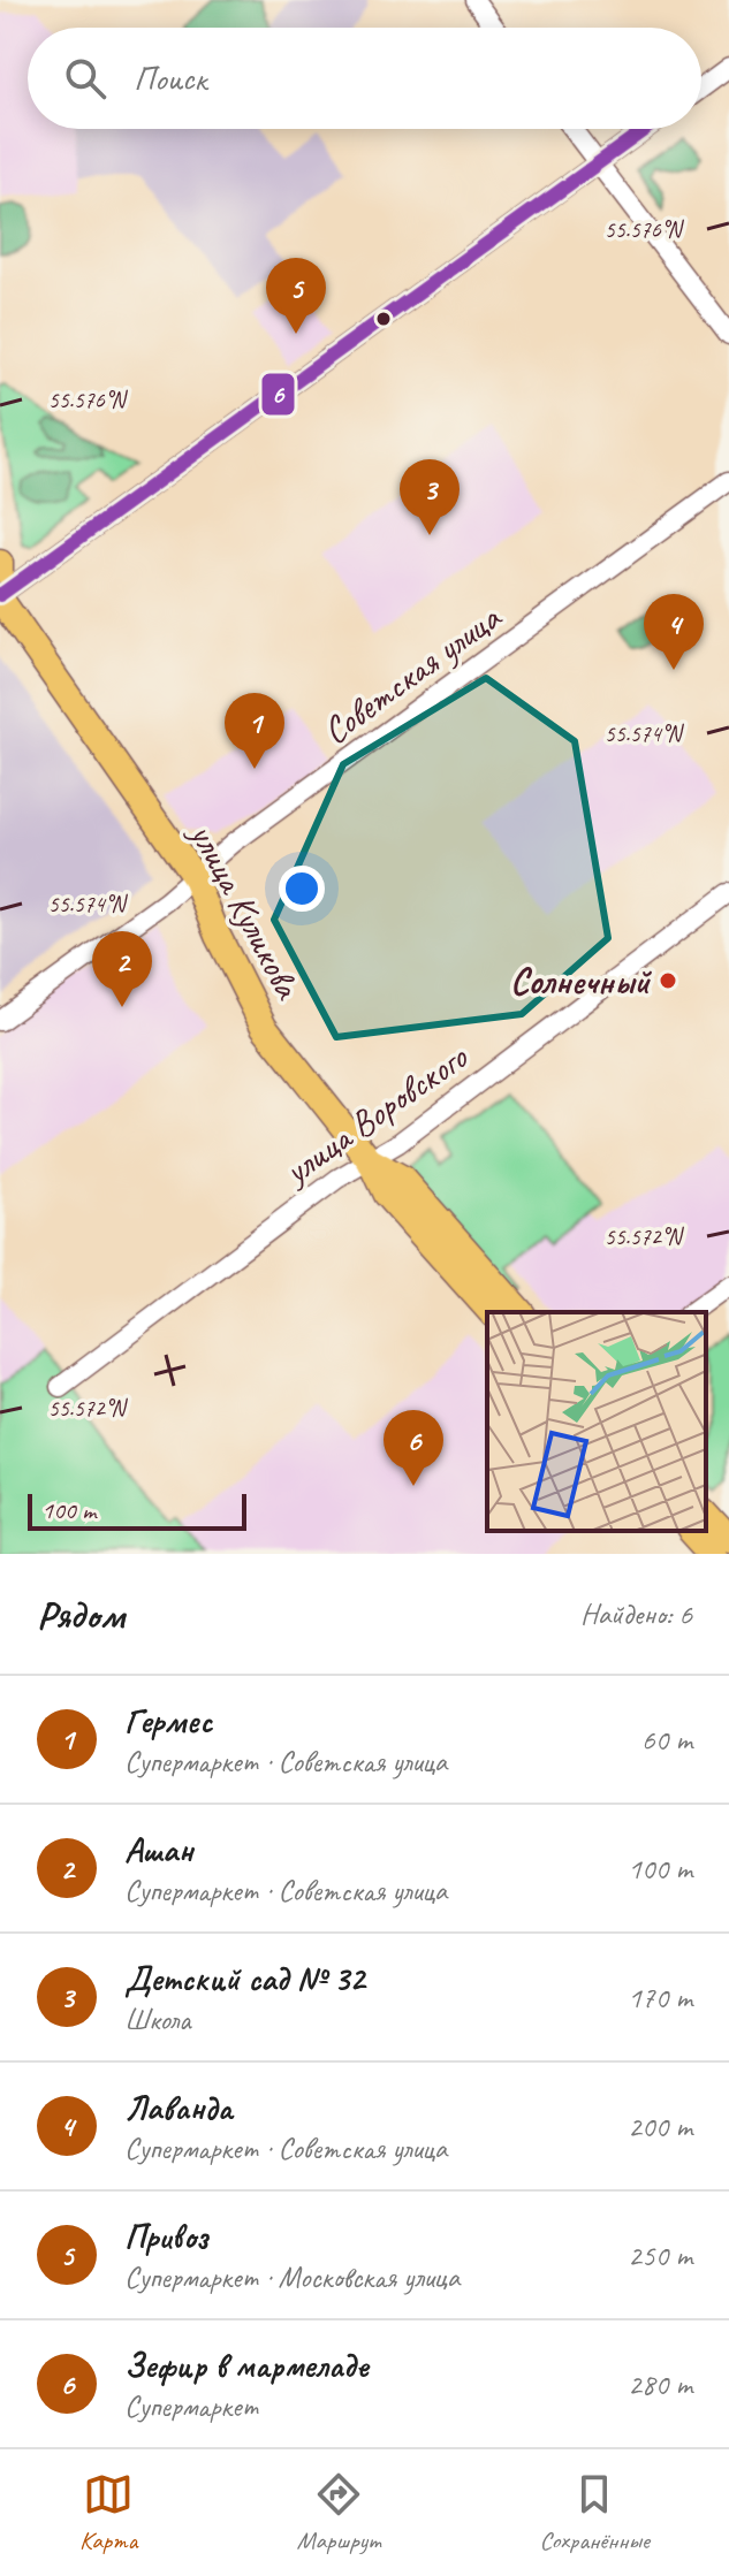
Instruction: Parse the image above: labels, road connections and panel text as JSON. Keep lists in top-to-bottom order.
{
  "streets": {
    "main road": ["улица Куликова"],
    "street": ["Советская улица", "улица Воровского"]
  },
  "crossings": [
    ["Советская улица", "улица Куликова"],
    ["улица Куликова", "улица Воровского"]
  ],
  "places": ["Солнечный"],
  "lines": ["transit line 6"],
  "scale_bar": "100 m",
  "page": {
    "search": "Поиск",
    "pins": [
      "5",
      "3",
      "4",
      "1",
      "2",
      "6"
    ],
    "scale": "100 m",
    "heading": ["Рядом", "Найдено: 6"],
    "list": [
      {
        "mark": "1",
        "name": "Гермес",
        "note": "Супермаркет · Советская улица",
        "value": "60 m"
      },
      {
        "mark": "2",
        "name": "Ашан",
        "note": "Супермаркет · Советская улица",
        "value": "100 m"
      },
      {
        "mark": "3",
        "name": "Детский сад № 32",
        "note": "Школа",
        "value": "170 m"
      },
      {
        "mark": "4",
        "name": "Лаванда",
        "note": "Супермаркет · Советская улица",
        "value": "200 m"
      },
      {
        "mark": "5",
        "name": "Привоз",
        "note": "Супермаркет · Московская улица",
        "value": "250 m"
      },
      {
        "mark": "6",
        "name": "Зефир в мармеладе",
        "note": "Супермаркет",
        "value": "280 m"
      }
    ],
    "nav": ["Карта", "Маршрут", "Сохранённые"]
  },
  "coordinates": ["55.576°N", "55.574°N", "55.572°N"]
}
